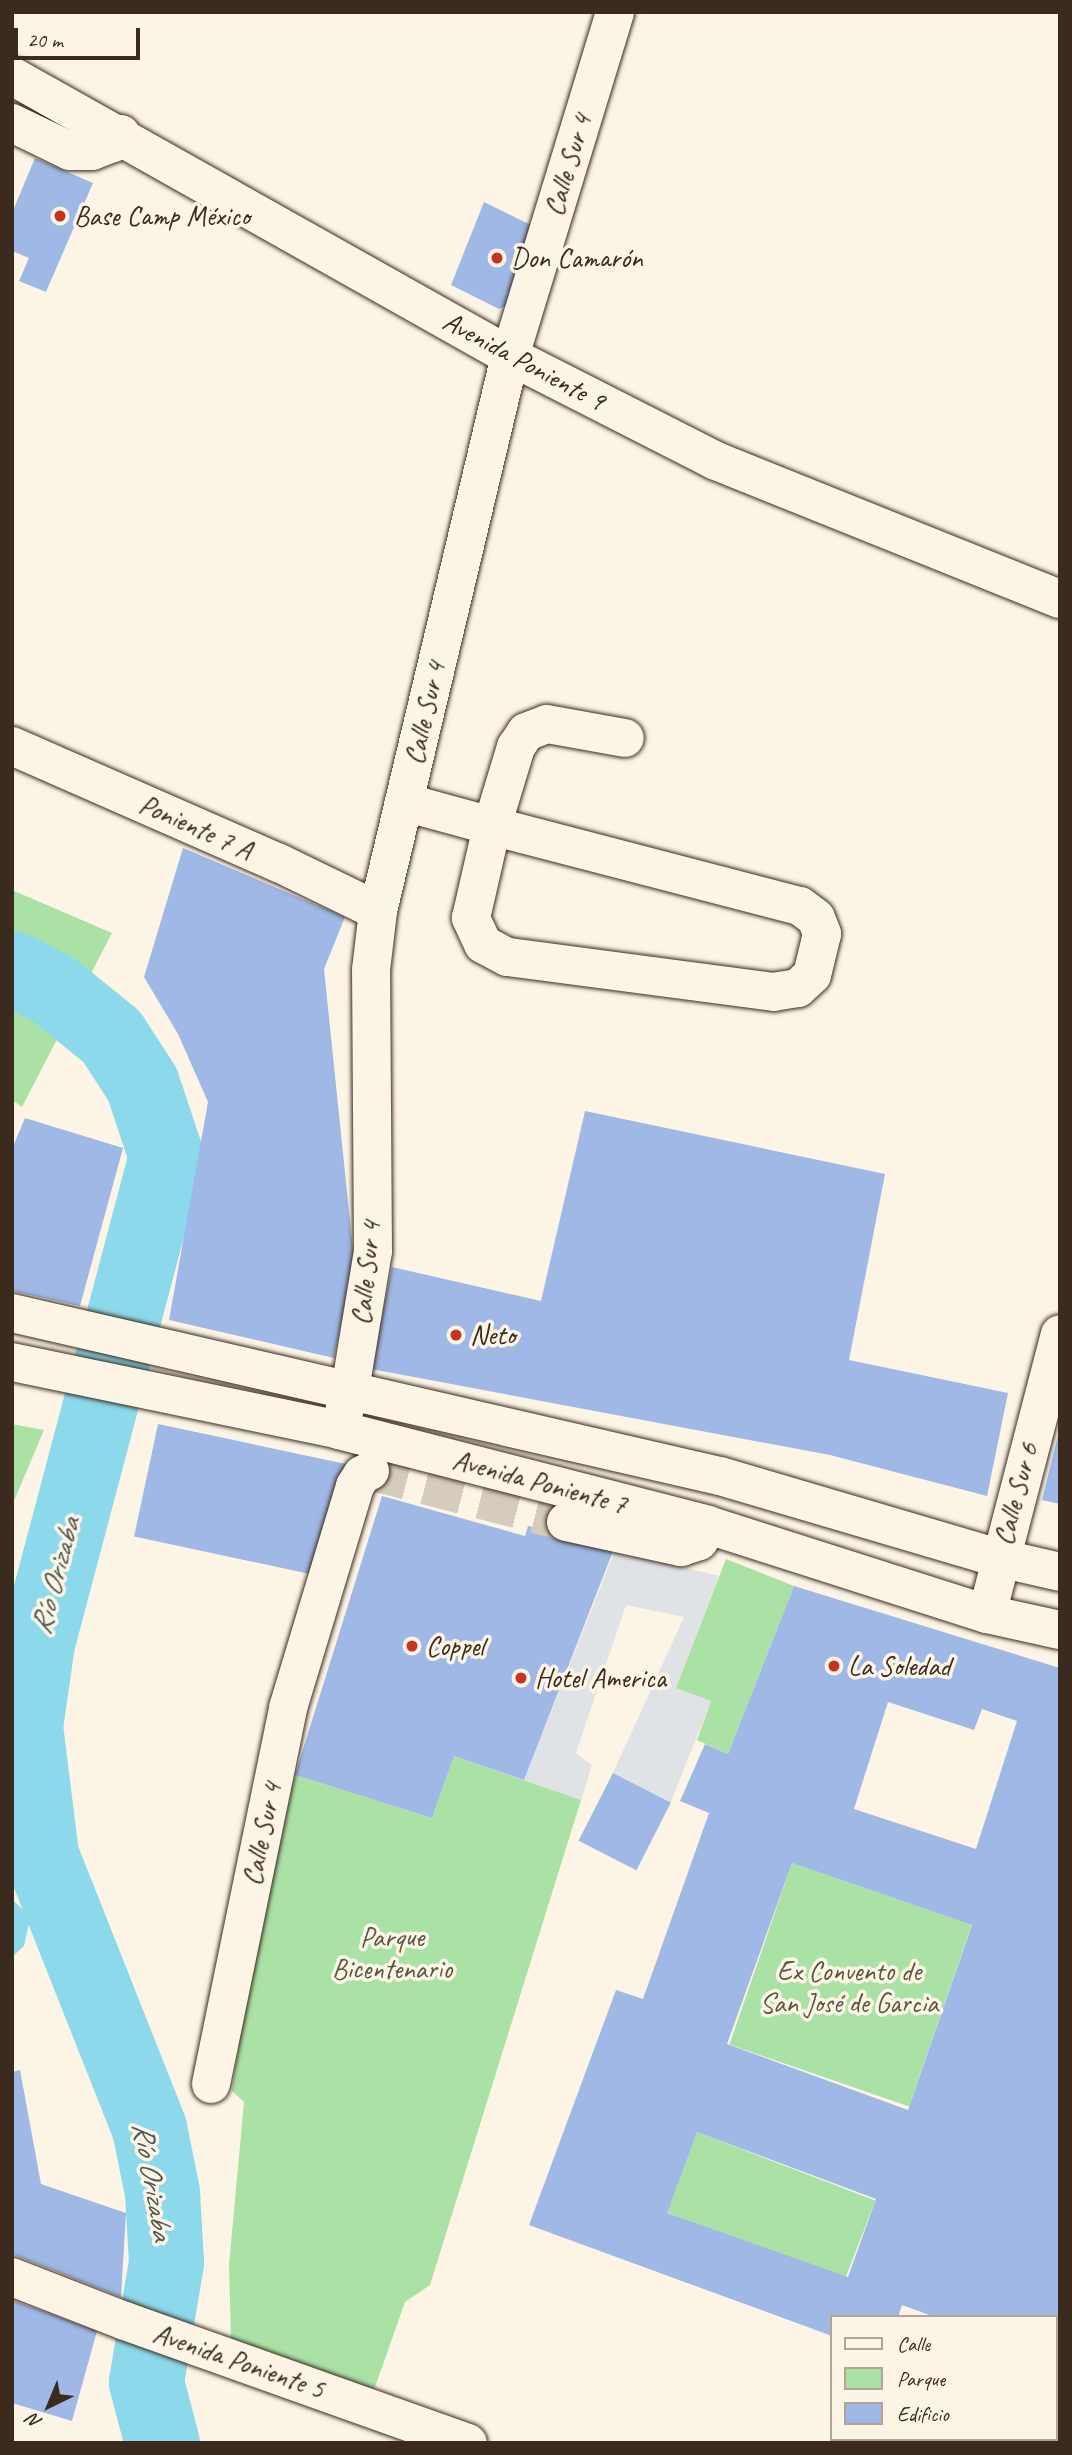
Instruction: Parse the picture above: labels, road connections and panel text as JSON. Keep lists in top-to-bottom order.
{
  "streets": {
    "street": [
      "Calle Sur 4",
      "Avenida Poniente 9",
      "Poniente 7 A",
      "Avenida Poniente 7",
      "Calle Sur 6",
      "Avenida Poniente 5"
    ]
  },
  "crossings": [
    ["Calle Sur 4", "Avenida Poniente 9"],
    ["Calle Sur 4", "Poniente 7 A"],
    ["Calle Sur 4", "Avenida Poniente 7"],
    ["Avenida Poniente 7", "Calle Sur 6"]
  ],
  "water": ["Río Orizaba"],
  "parks": ["Parque Bicentenario", "Ex Convento de San José de Garcia"],
  "places": [
    "Base Camp México",
    "Don Camarón",
    "Neto",
    "Coppel",
    "La Soledad",
    "Hotel America"
  ],
  "legend": ["Calle", "Parque", "Edificio"],
  "scale_bar": "20 m",
  "north": "bottom left"
}
